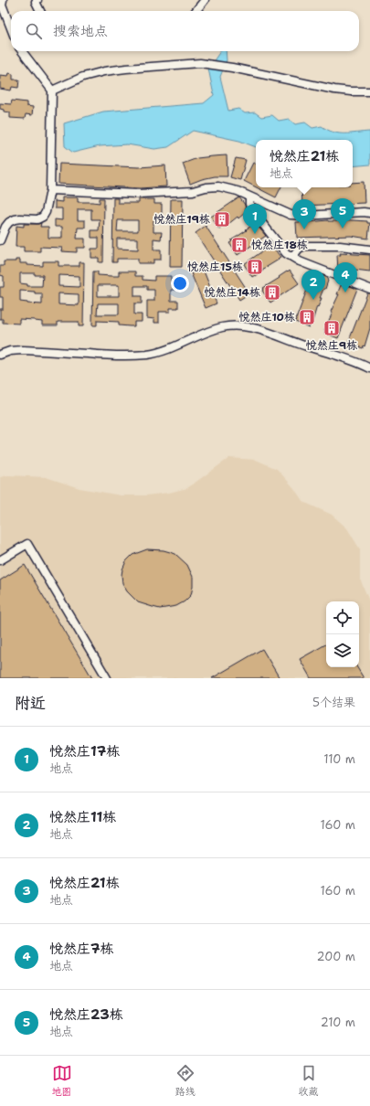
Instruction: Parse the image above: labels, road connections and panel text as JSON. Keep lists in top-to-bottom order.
{
  "places": {
    "building": [
      "悦然庄19栋",
      "悦然庄18栋",
      "悦然庄15栋",
      "悦然庄14栋",
      "悦然庄10栋",
      "悦然庄9栋"
    ]
  },
  "page": {
    "search": "搜索地点",
    "popup": ["悦然庄21栋", "地点"],
    "pins": [
      "5",
      "3",
      "1",
      "4",
      "2"
    ],
    "heading": ["附近", "5个结果"],
    "list": [
      {
        "mark": "1",
        "name": "悦然庄17栋",
        "note": "地点",
        "value": "110 m"
      },
      {
        "mark": "2",
        "name": "悦然庄11栋",
        "note": "地点",
        "value": "160 m"
      },
      {
        "mark": "3",
        "name": "悦然庄21栋",
        "note": "地点",
        "value": "160 m"
      },
      {
        "mark": "4",
        "name": "悦然庄7栋",
        "note": "地点",
        "value": "200 m"
      },
      {
        "mark": "5",
        "name": "悦然庄23栋",
        "note": "地点",
        "value": "210 m"
      }
    ],
    "nav": ["地图", "路线", "收藏"]
  }
}
